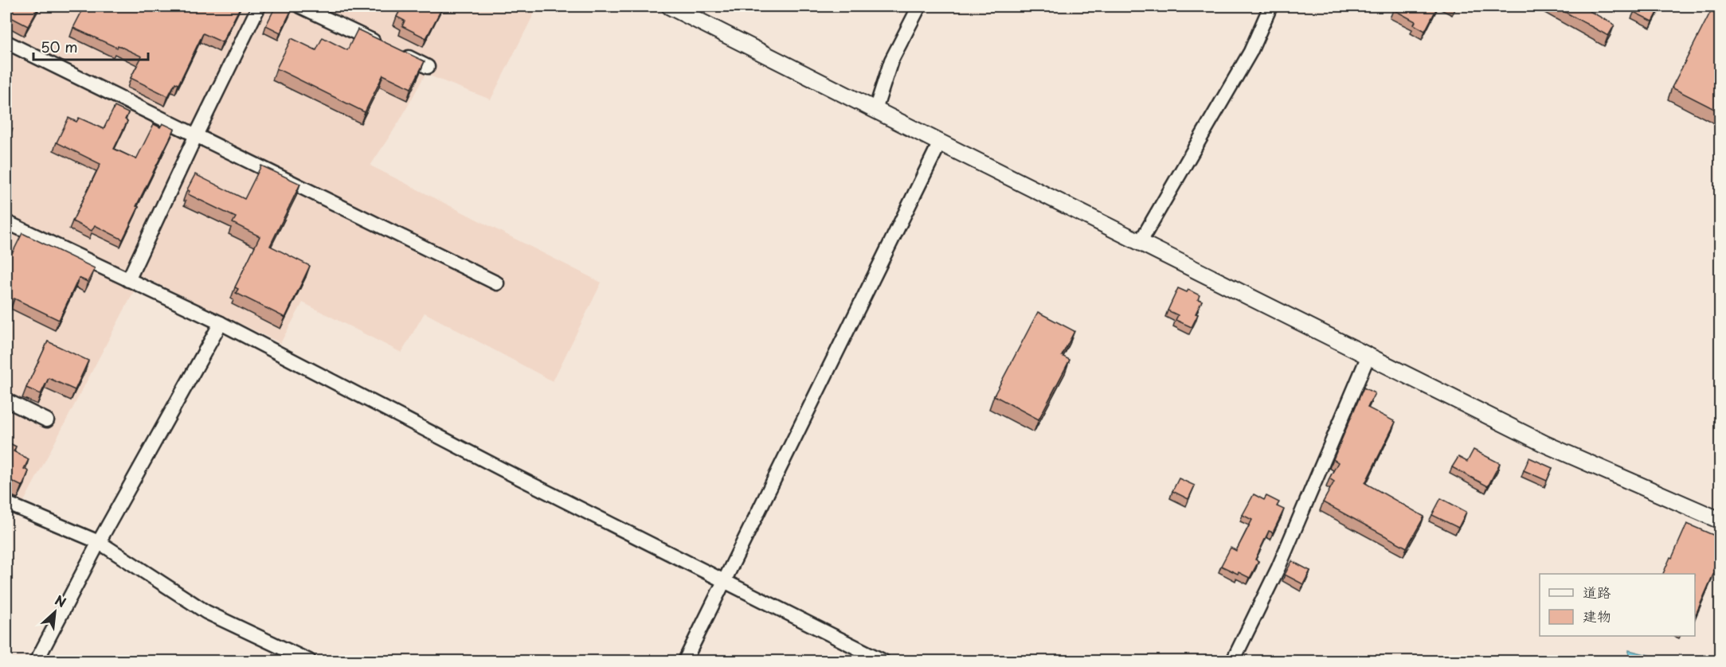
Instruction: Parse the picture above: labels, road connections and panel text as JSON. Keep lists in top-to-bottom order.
{
  "legend": ["道路", "建物"],
  "scale_bar": "50 m",
  "north": "top right"
}
